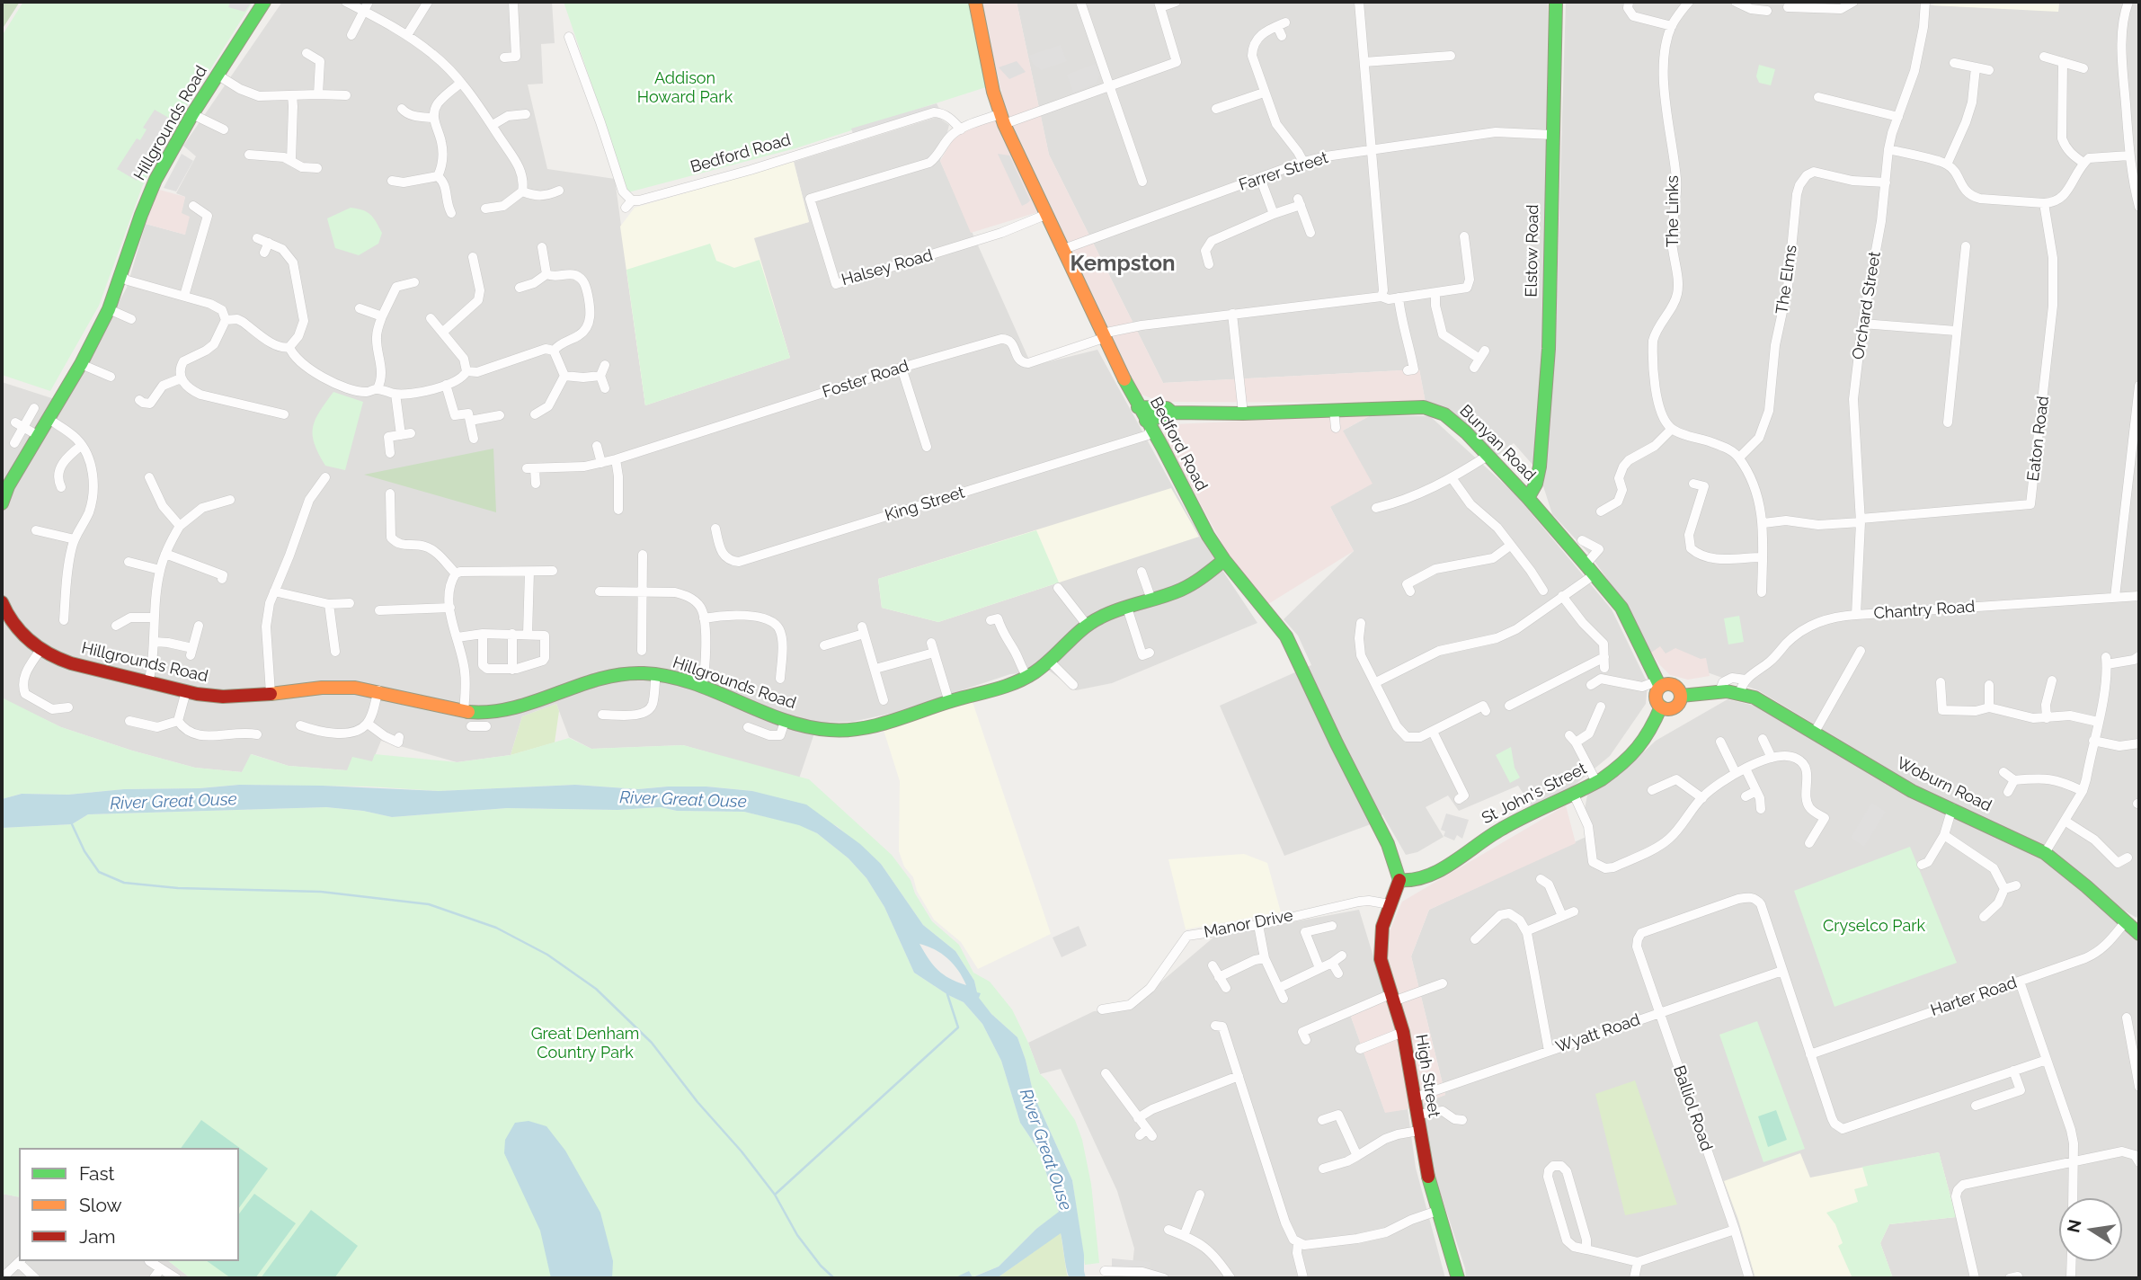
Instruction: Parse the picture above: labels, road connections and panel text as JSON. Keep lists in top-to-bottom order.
{
  "streets": {
    "street": [
      "Hillgrounds Road",
      "Bedford Road",
      "Farrer Street",
      "The Links",
      "Elstow Road",
      "Halsey Road",
      "The Elms",
      "Orchard Street",
      "Foster Road",
      "Eaton Road",
      "Bunyan Road",
      "King Street",
      "Chantry Road",
      "Woburn Road",
      "St John's Street",
      "Manor Drive",
      "Harter Road",
      "Wyatt Road",
      "High Street",
      "Balliol Road"
    ]
  },
  "crossings": [
    ["Hillgrounds Road", "Bedford Road"],
    ["Bedford Road", "Farrer Street"],
    ["Bedford Road", "Halsey Road"],
    ["Bedford Road", "Foster Road"],
    ["Bedford Road", "Bunyan Road"],
    ["Bedford Road", "King Street"],
    ["Bedford Road", "St John's Street"],
    ["Bedford Road", "High Street"],
    ["Farrer Street", "Elstow Road"],
    ["Elstow Road", "Bunyan Road"],
    ["The Elms", "Orchard Street"],
    ["Orchard Street", "Eaton Road"],
    ["Orchard Street", "Chantry Road"],
    ["Bunyan Road", "King Street"],
    ["Bunyan Road", "Woburn Road"],
    ["Bunyan Road", "St John's Street"],
    ["Chantry Road", "Woburn Road"],
    ["Woburn Road", "St John's Street"],
    ["Woburn Road", "Harter Road"],
    ["St John's Street", "High Street"],
    ["Manor Drive", "High Street"],
    ["Wyatt Road", "High Street"],
    ["Wyatt Road", "Balliol Road"]
  ],
  "districts": ["Kempston"],
  "water": ["River Great Ouse"],
  "parks": ["Addison Howard Park", "Cryselco Park", "Great Denham Country Park"],
  "legend": ["Fast", "Slow", "Jam"],
  "north": "left"
}
